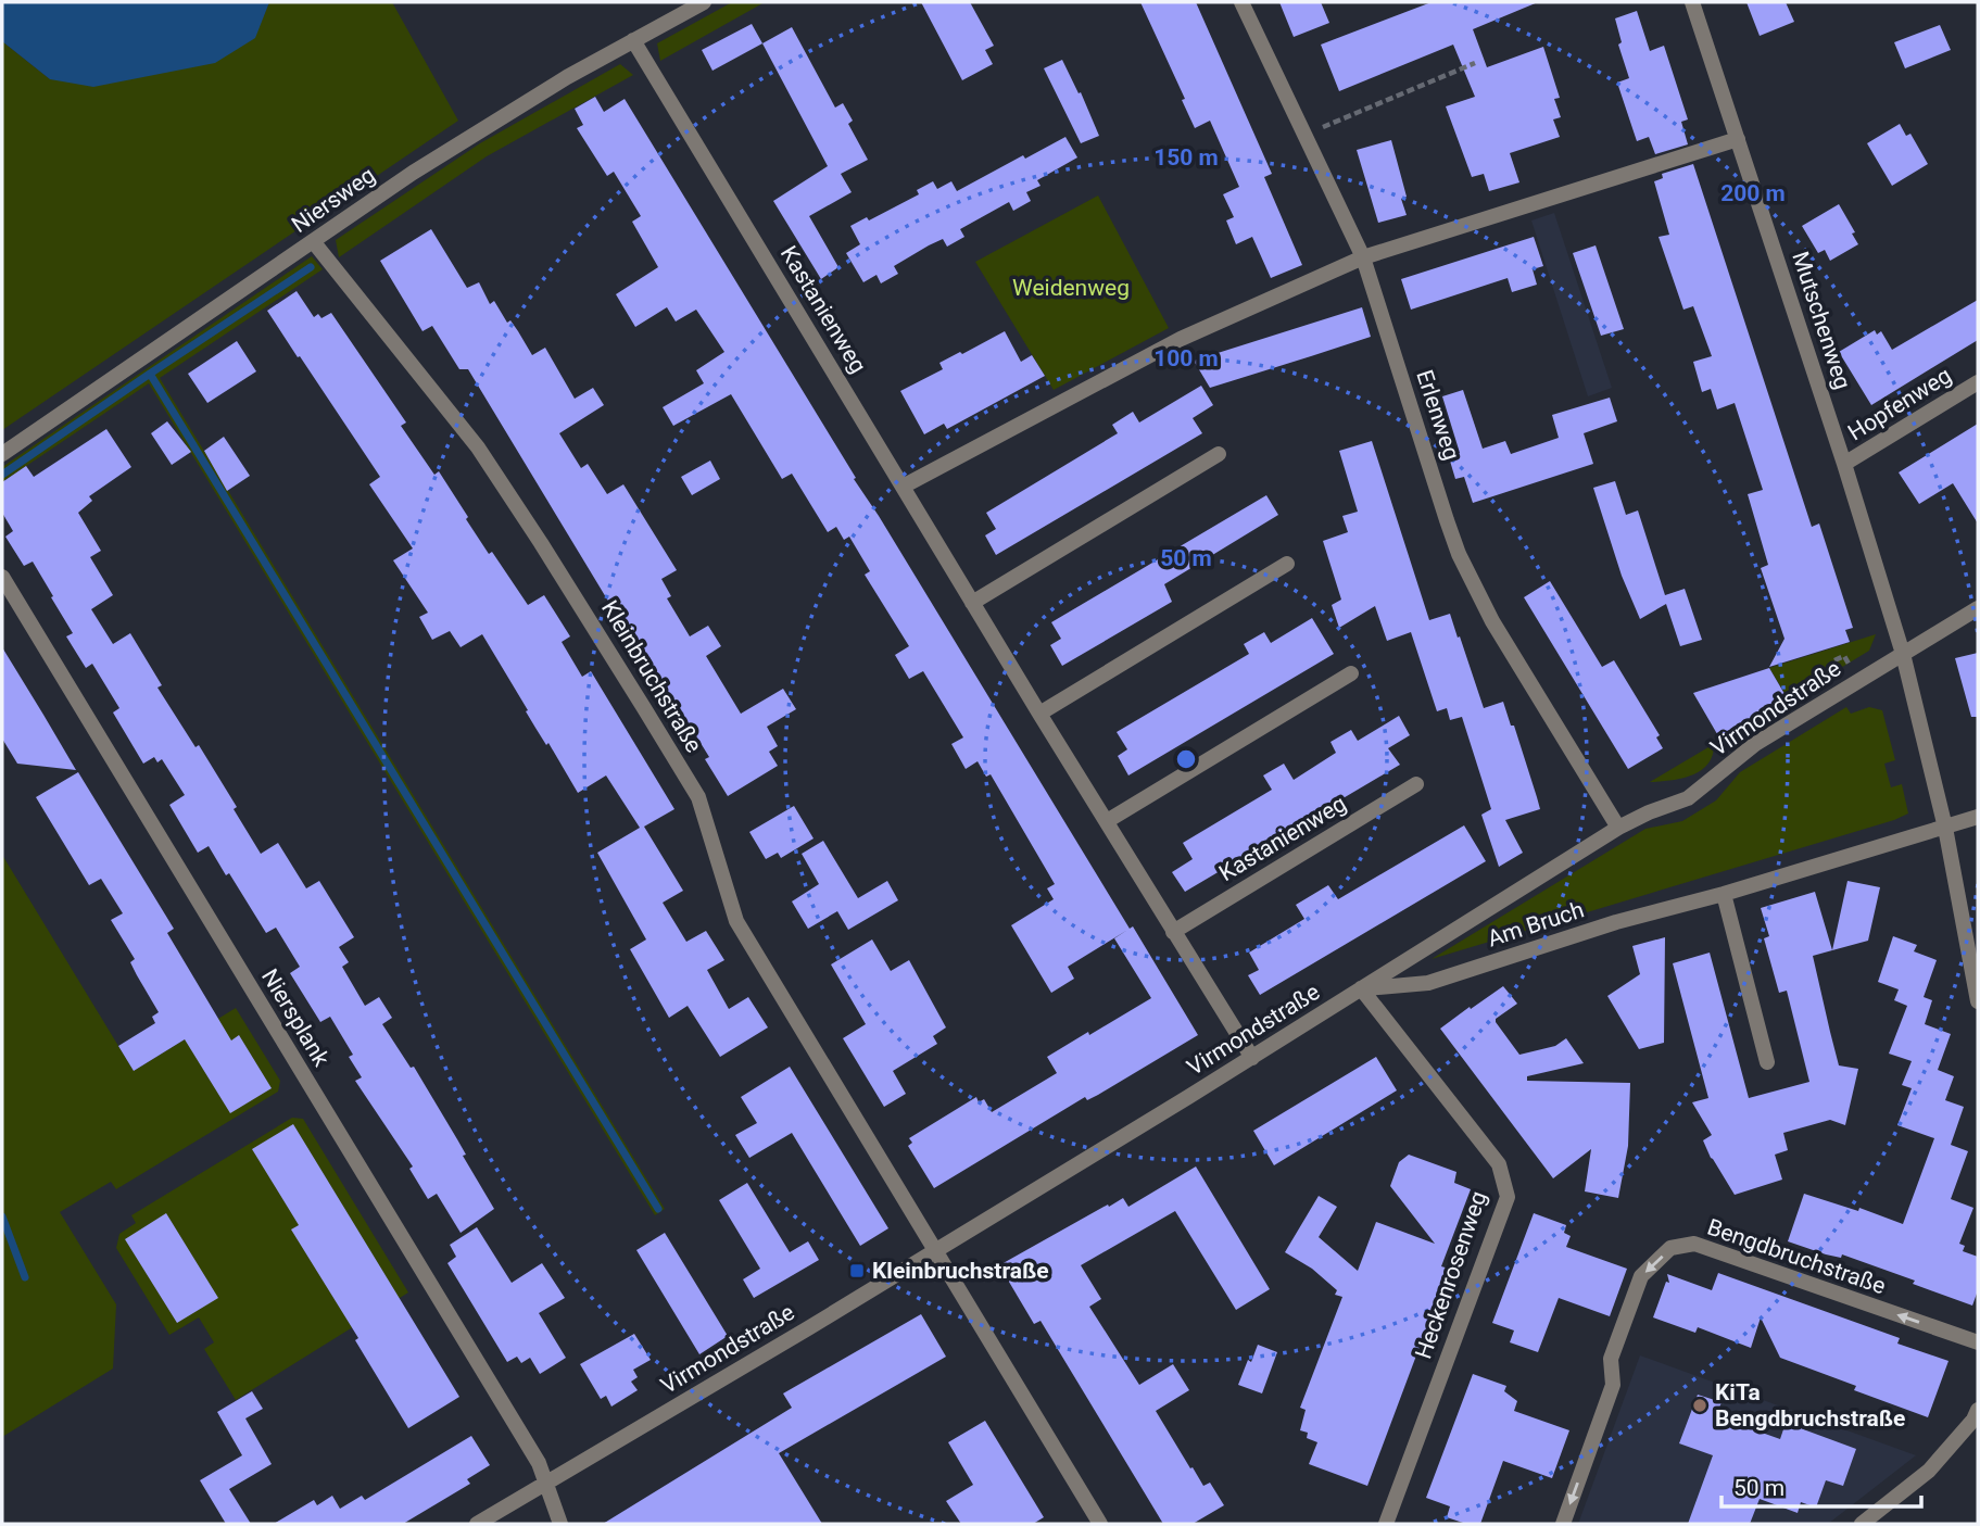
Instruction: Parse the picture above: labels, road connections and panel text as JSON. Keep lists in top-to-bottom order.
{
  "streets": {
    "street": [
      "Niersweg",
      "Kastanienweg",
      "Mutschenweg",
      "Hopfenweg",
      "Erlenweg",
      "Kleinbruchstraße",
      "Virmondstraße",
      "Am Bruch",
      "Niersplank",
      "Bengdbruchstraße",
      "Heckenrosenweg"
    ]
  },
  "crossings": [
    ["Niersweg", "Kastanienweg"],
    ["Niersweg", "Kleinbruchstraße"],
    ["Kastanienweg", "Virmondstraße"],
    ["Mutschenweg", "Hopfenweg"],
    ["Mutschenweg", "Virmondstraße"],
    ["Erlenweg", "Virmondstraße"],
    ["Kleinbruchstraße", "Virmondstraße"],
    ["Virmondstraße", "Am Bruch"],
    ["Virmondstraße", "Niersplank"],
    ["Virmondstraße", "Heckenrosenweg"],
    ["Am Bruch", "Heckenrosenweg"]
  ],
  "parks": ["Weidenweg"],
  "places": {
    "transit": ["Kleinbruchstraße"],
    "other": ["KiTa Bengdbruchstraße"]
  },
  "scale_bar": "50 m",
  "rings": [
    "150 m",
    "200 m",
    "100 m",
    "50 m"
  ]
}
